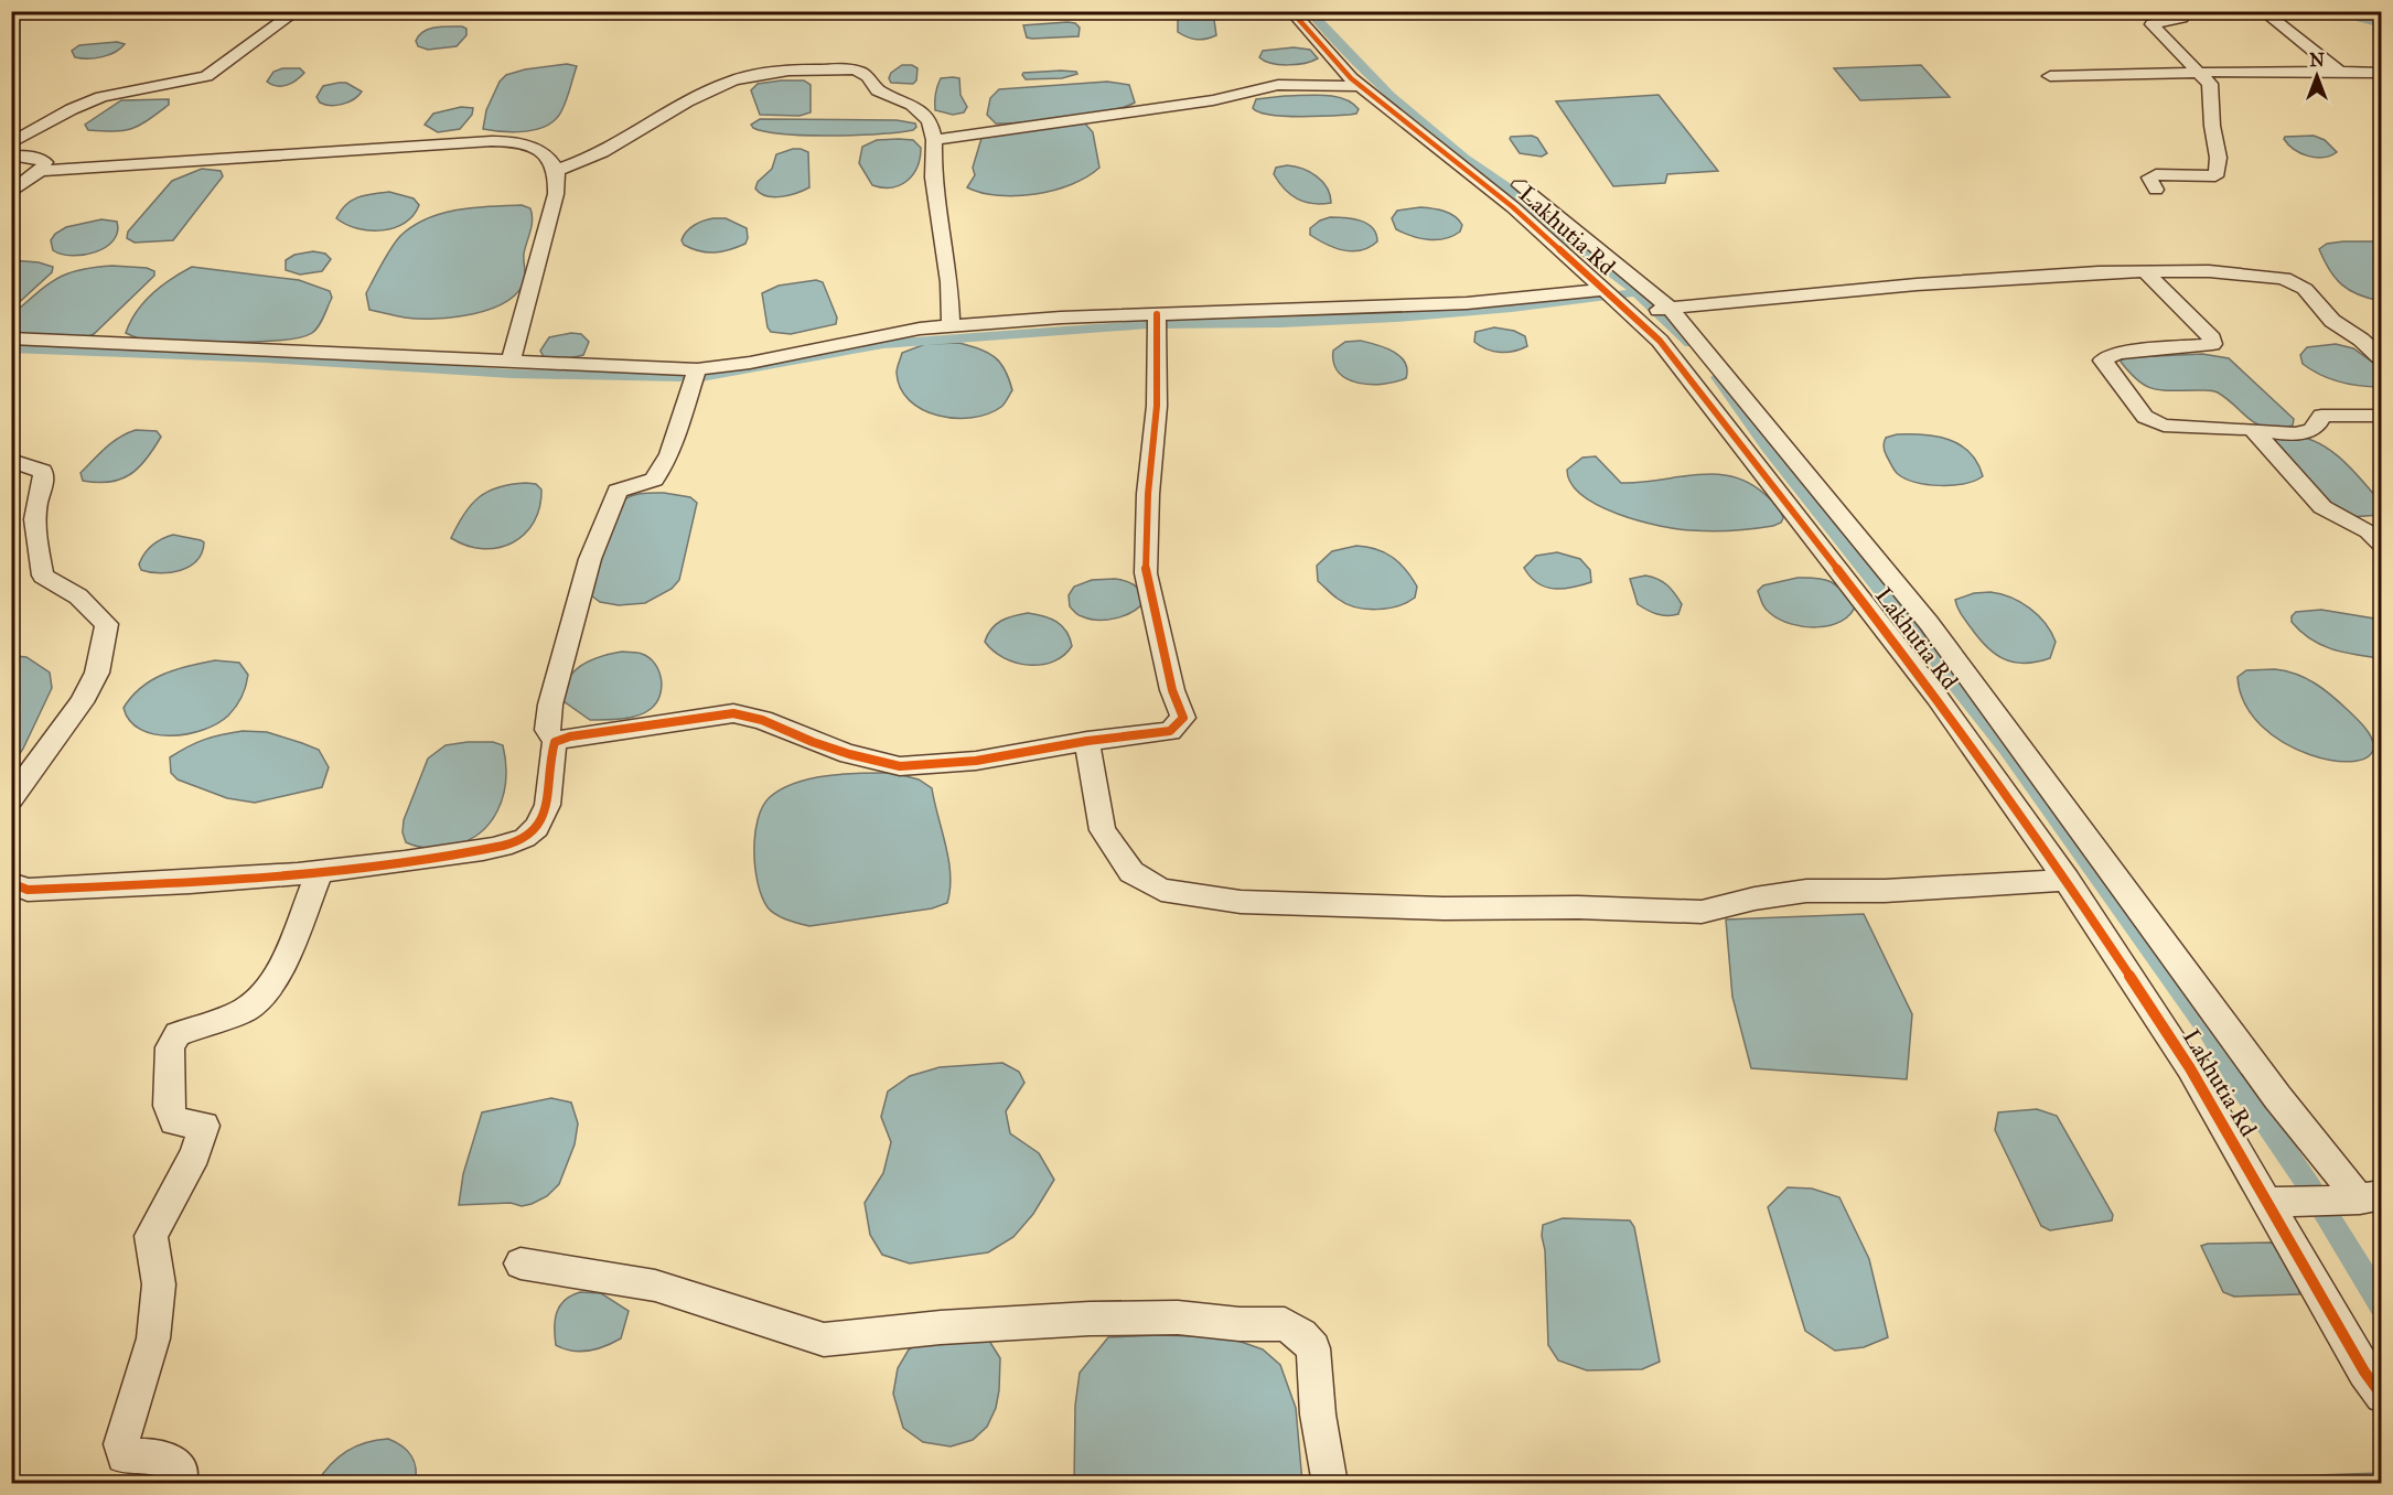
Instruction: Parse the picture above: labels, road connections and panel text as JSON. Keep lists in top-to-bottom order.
{
  "streets": {
    "street": ["Lakhutia Rd"]
  },
  "north": "top"
}
